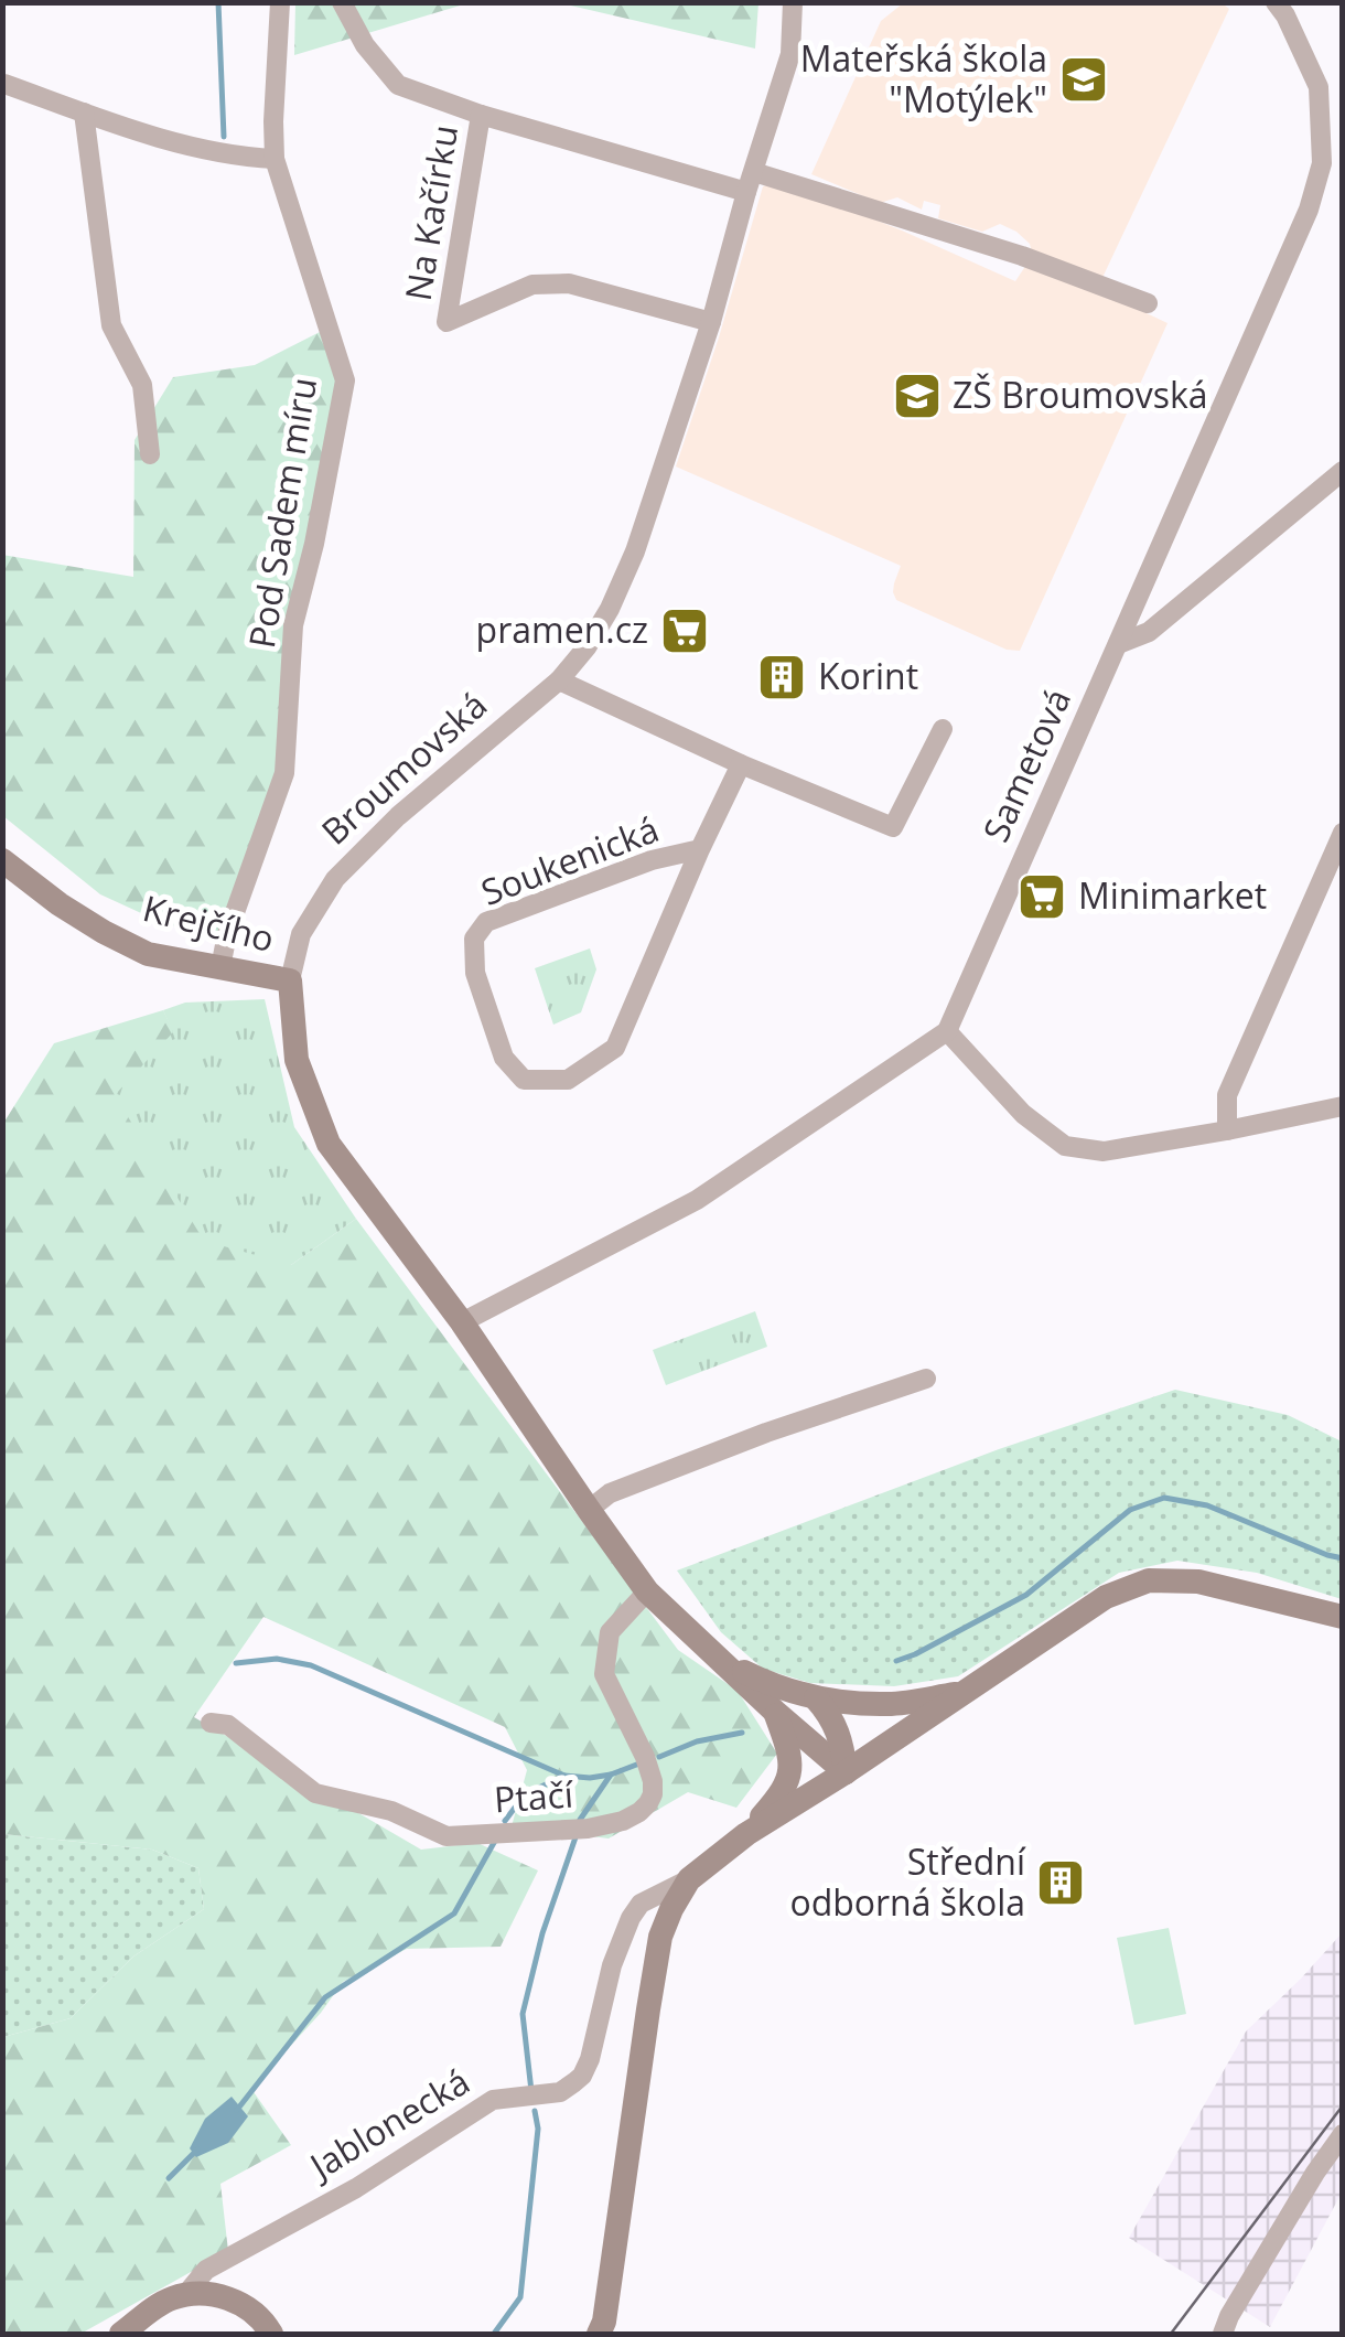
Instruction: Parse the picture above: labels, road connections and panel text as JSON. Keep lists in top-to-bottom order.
{
  "streets": {
    "street": [
      "Na Kačírku",
      "Pod Sadem míru",
      "Sametová",
      "Broumovská",
      "Soukenická",
      "Krejčího",
      "Ptačí",
      "Jablonecká"
    ]
  },
  "crossings": [
    ["Na Kačírku", "Broumovská"],
    ["Pod Sadem míru", "Krejčího"],
    ["Broumovská", "Krejčího"],
    ["Broumovská", "Ptačí"],
    ["Broumovská", "Jablonecká"]
  ],
  "places": {
    "school or university": ["Mateřská škola \"Motýlek\"", "ZŠ Broumovská"],
    "supermarket": ["pramen.cz", "Minimarket"],
    "building": ["Korint", "Střední odborná škola"]
  }
}
